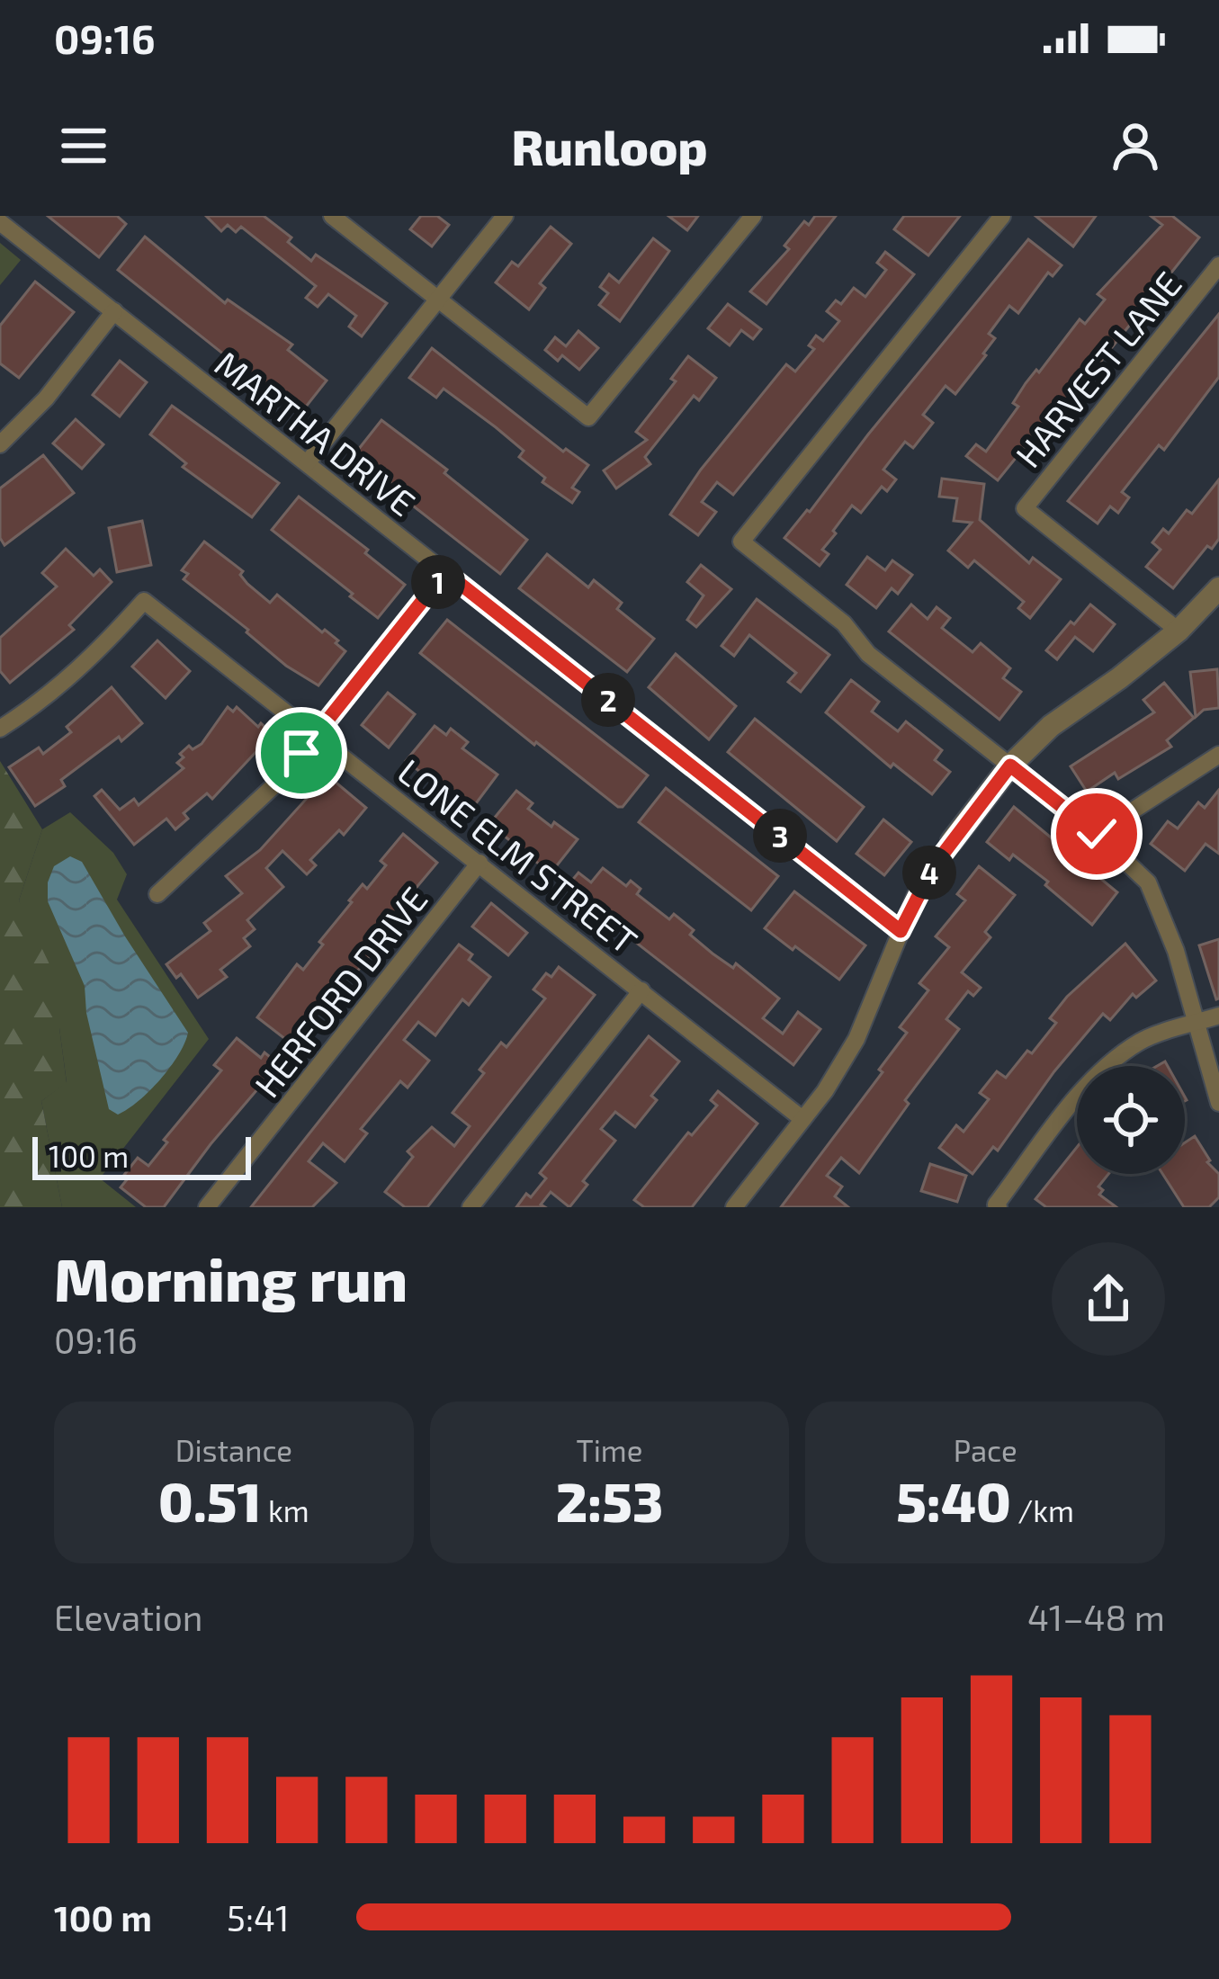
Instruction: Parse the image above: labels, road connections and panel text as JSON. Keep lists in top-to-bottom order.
{
  "streets": {
    "street": [
      "HARVEST LANE",
      "MARTHA DRIVE",
      "LONE ELM STREET",
      "HERFORD DRIVE"
    ]
  },
  "crossings": [
    ["LONE ELM STREET", "HERFORD DRIVE"]
  ],
  "scale_bar": "100 m",
  "page": {
    "status": "09:16",
    "header": "Runloop",
    "pins": [
      "1",
      "2",
      "3",
      "4"
    ],
    "scale": "100 m",
    "heading": ["Morning run", "09:16"],
    "stats": [
      ["Distance", "0.51 km"],
      ["Time", "2:53"],
      ["Pace", "5:40 /km"]
    ],
    "chart": ["Elevation", "41–48 m"],
    "list": [
      {
        "name": "100 m",
        "note": "5:41"
      }
    ]
  }
}
